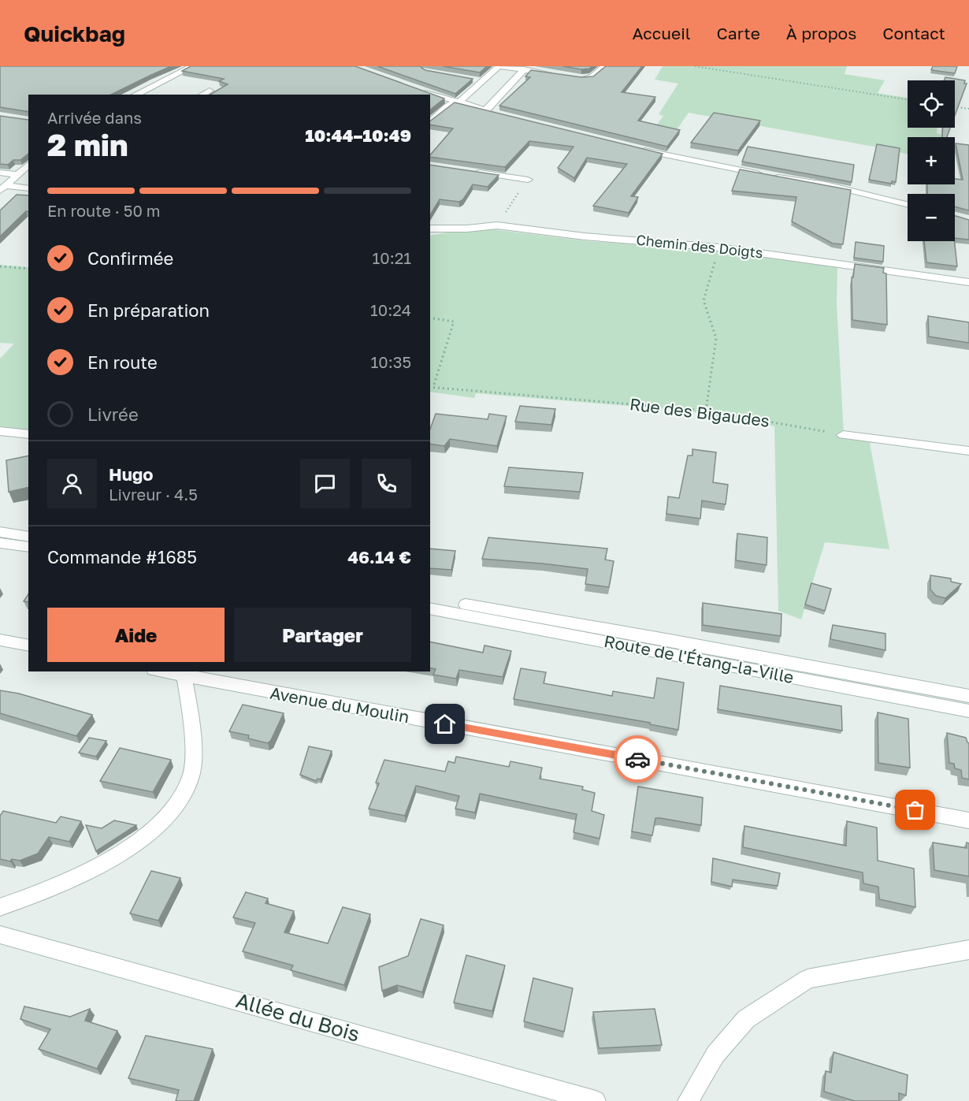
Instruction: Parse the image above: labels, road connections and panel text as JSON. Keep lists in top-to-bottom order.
{
  "streets": {
    "street": [
      "Chemin des Doigts",
      "Route de l'Étang-la-Ville",
      "Avenue du Moulin",
      "Allée du Bois"
    ],
    "path": ["Rue des Bigaudes"]
  },
  "page": {
    "header": "Quickbag",
    "nav": [
      "Accueil",
      "Carte",
      "À propos",
      "Contact"
    ],
    "map_buttons": ["+", "−"],
    "heading": ["2 min", "Arrivée dans", "10:44–10:49"],
    "panel": [
      "Hugo",
      "Livreur · 4.5",
      "Commande #1685",
      "46.14 €"
    ],
    "bar": "En route · 50 m",
    "list": [
      ["Confirmée", "10:21"],
      ["En préparation", "10:24"],
      ["En route", "10:35"],
      "Livrée"
    ],
    "buttons": ["Aide", "Partager"]
  }
}
